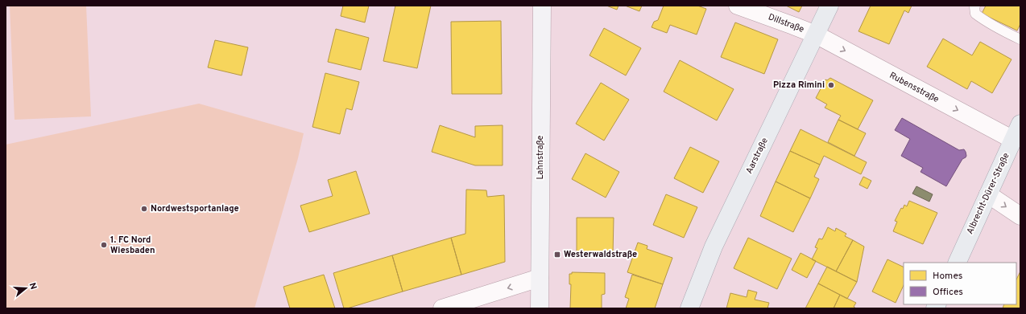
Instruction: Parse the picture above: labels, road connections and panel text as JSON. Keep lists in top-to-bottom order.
{
  "streets": {
    "main road": ["Aarstraße", "Albrecht-Dürer-Straße"],
    "street": ["Dillstraße", "Rubensstraße", "Lahnstraße"]
  },
  "crossings": [
    ["Dillstraße", "Rubensstraße"],
    ["Dillstraße", "Aarstraße"],
    ["Rubensstraße", "Aarstraße"],
    ["Rubensstraße", "Albrecht-Dürer-Straße"]
  ],
  "one_way": ["Rubensstraße"],
  "places": {
    "other": ["Pizza Rimini", "Nordwestsportanlage", "1. FC Nord Wiesbaden"],
    "transit": ["Westerwaldstraße"]
  },
  "legend": ["Homes", "Offices"],
  "north": "right"
}
